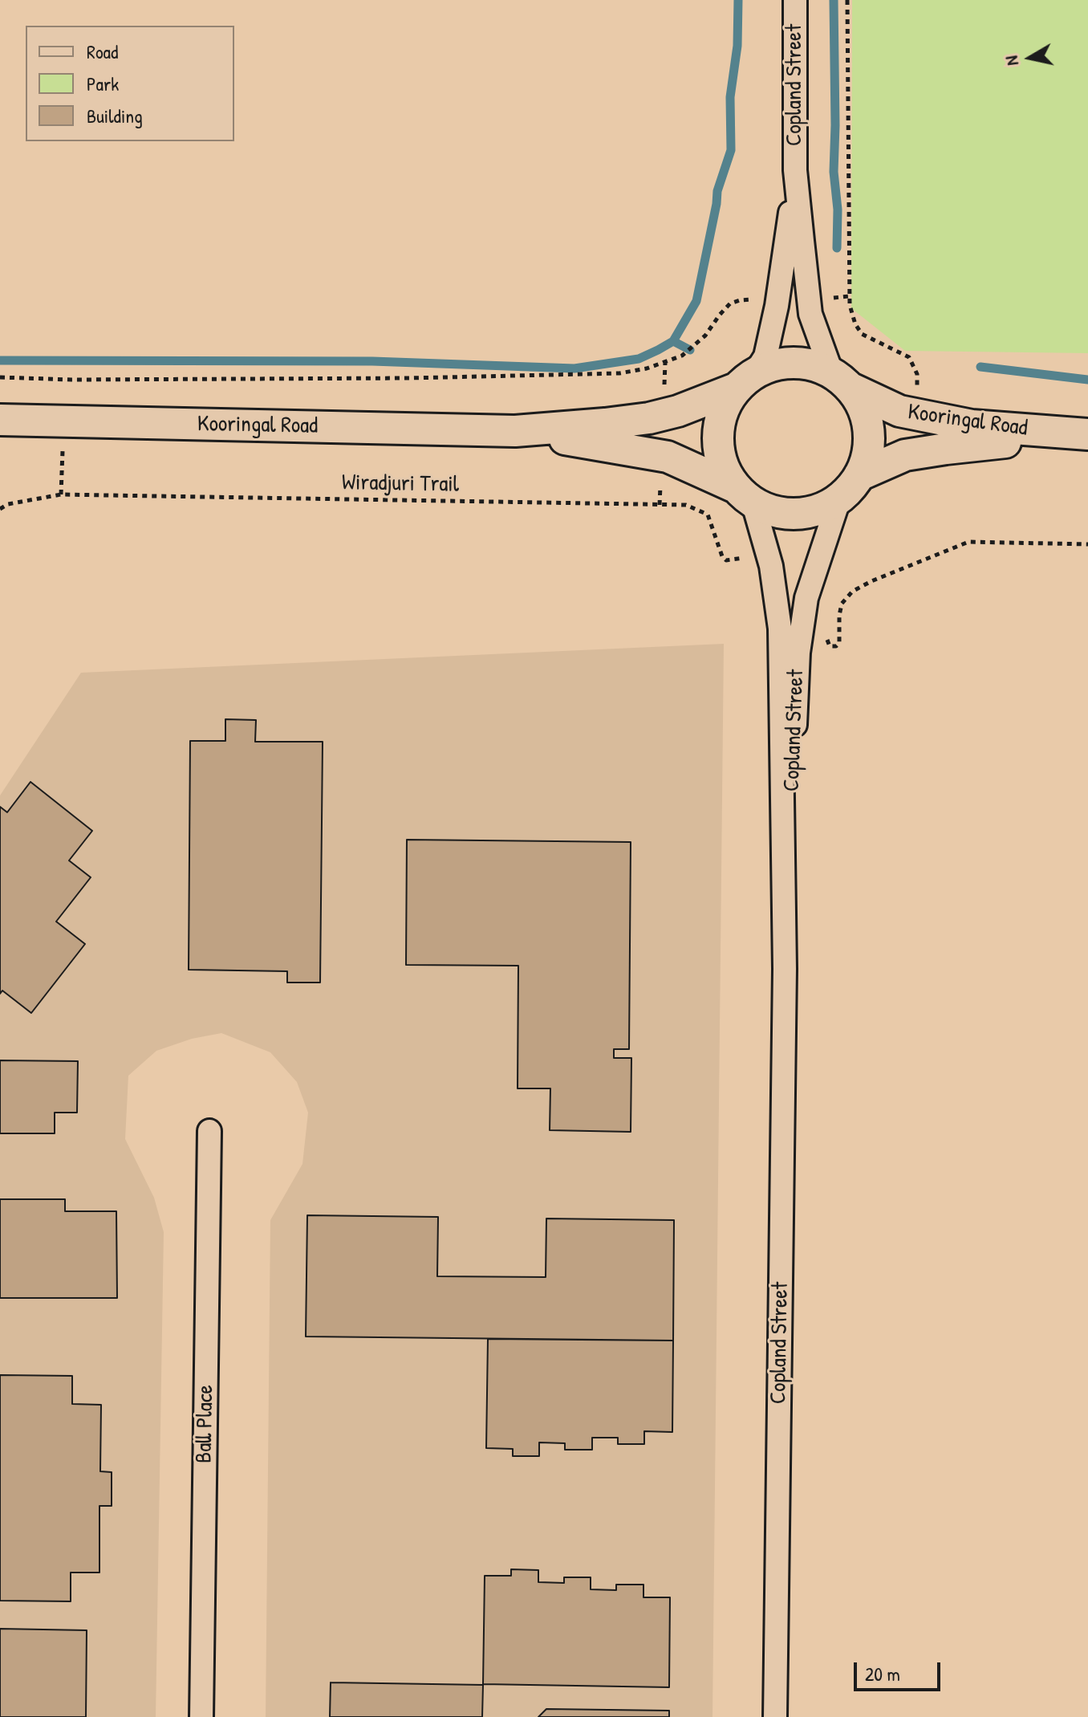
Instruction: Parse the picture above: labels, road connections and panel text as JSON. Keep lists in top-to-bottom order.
{
  "streets": {
    "main road": ["Kooringal Road"],
    "street": ["Copland Street", "Ball Place"],
    "path": ["Wiradjuri Trail"]
  },
  "crossings": [
    ["Copland Street", "Kooringal Road"],
    ["Copland Street", "Wiradjuri Trail"]
  ],
  "legend": ["Road", "Park", "Building"],
  "scale_bar": "20 m",
  "north": "left"
}
